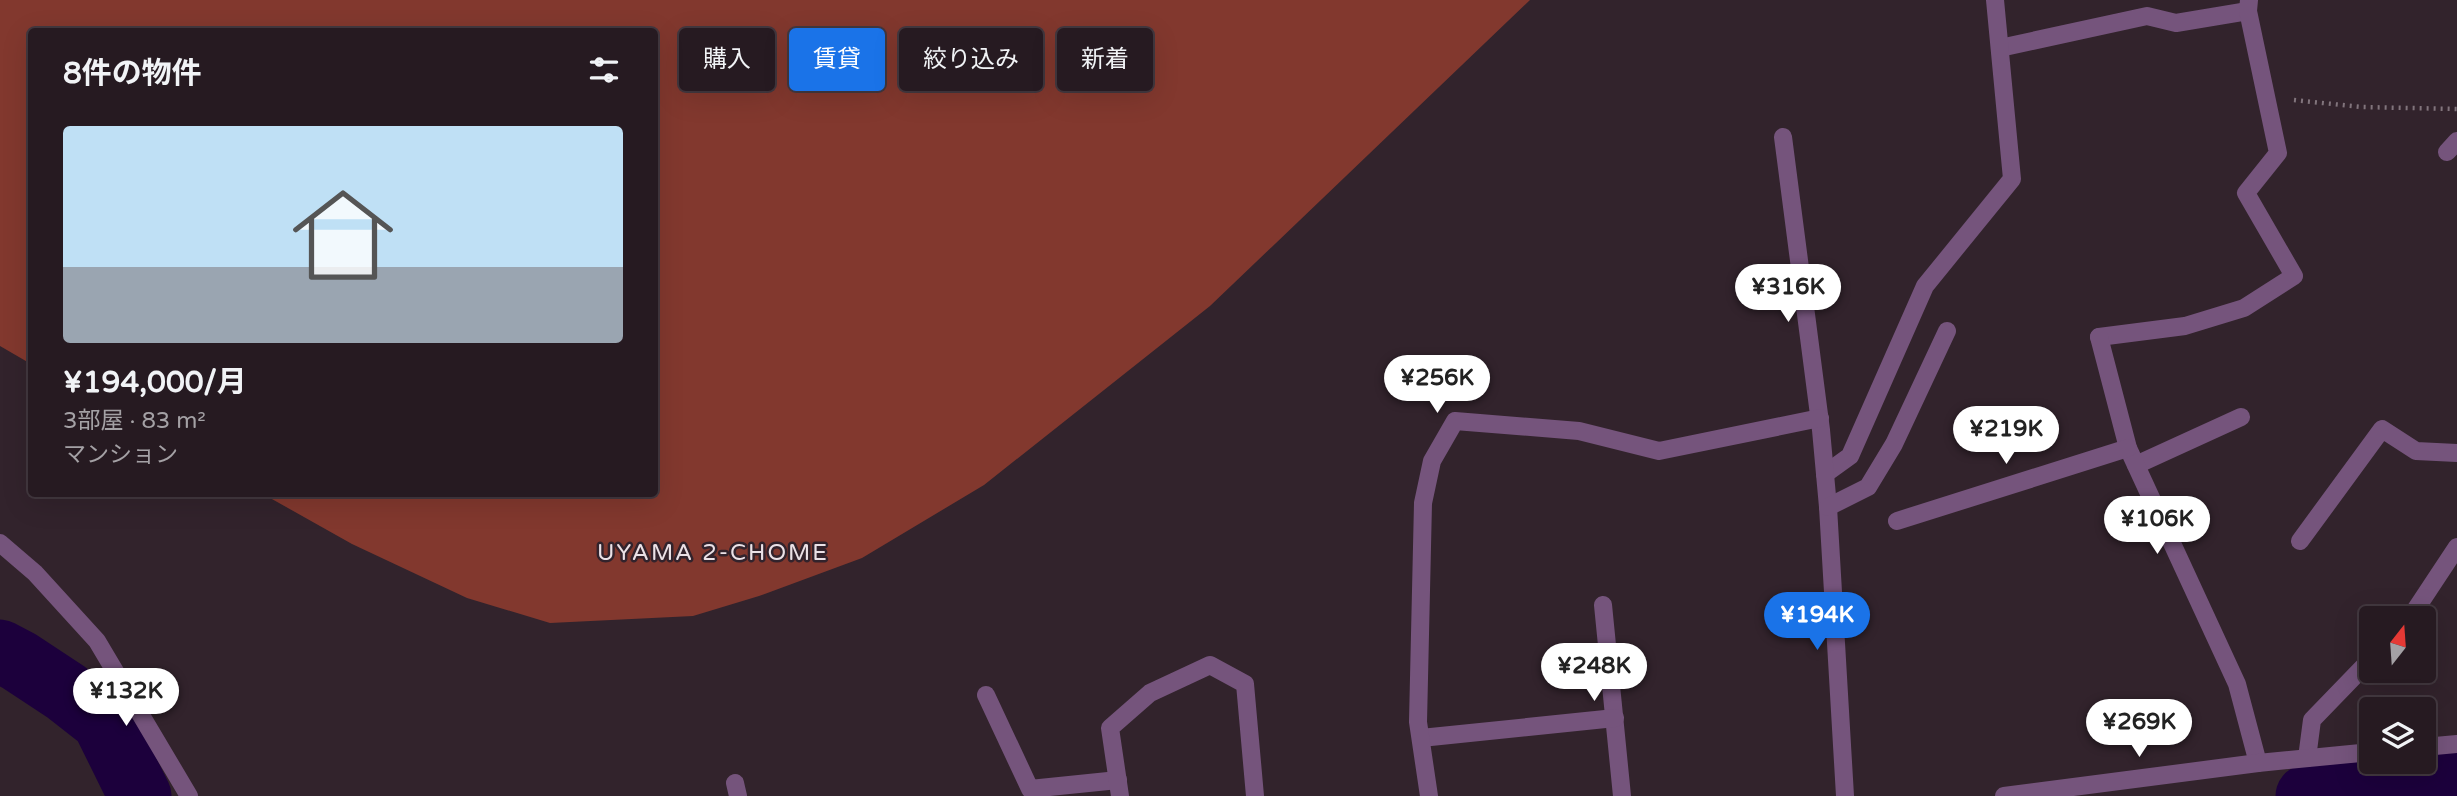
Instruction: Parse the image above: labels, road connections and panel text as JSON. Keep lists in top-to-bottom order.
{
  "districts": ["UYAMA 2-CHOME"],
  "north": "top",
  "page": {
    "chip": [
      "購入",
      "賃貸",
      "絞り込み",
      "新着"
    ],
    "heading": "8件の物件",
    "list": [
      {
        "name": "¥194,000/月",
        "note": "3部屋 · 83 m² · マンション"
      }
    ],
    "price": [
      "¥316K",
      "¥256K",
      "¥219K",
      "¥106K",
      "¥194K",
      "¥248K",
      "¥132K",
      "¥269K"
    ]
  }
}
